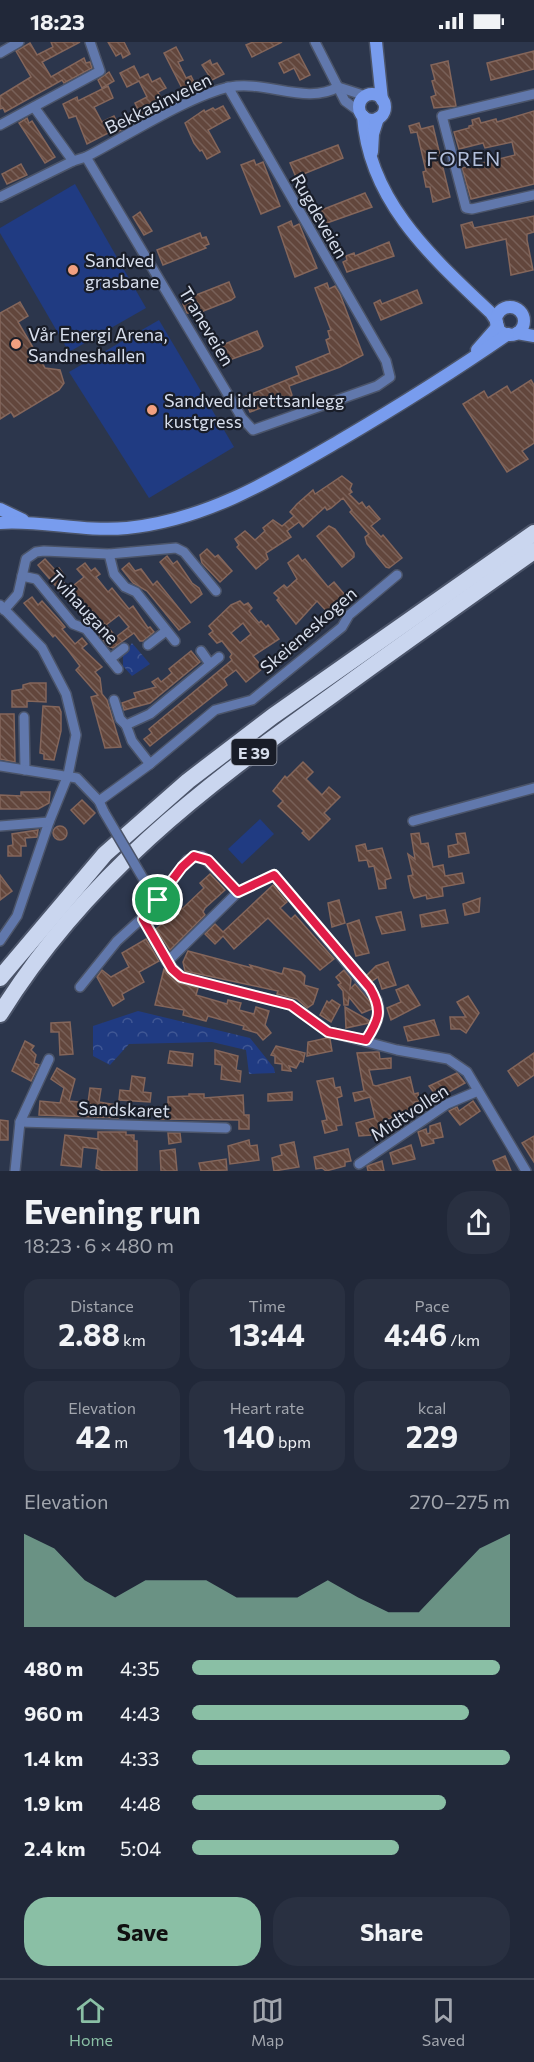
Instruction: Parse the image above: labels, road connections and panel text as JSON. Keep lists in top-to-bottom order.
{
  "streets": {
    "highway": ["E 39"],
    "street": [
      "Bekkasinveien",
      "Rugdeveien",
      "Traneveien",
      "Tvihaugane",
      "Skeieneskogen",
      "Sandskaret",
      "Midtvollen"
    ]
  },
  "crossings": [
    ["Bekkasinveien", "Rugdeveien"],
    ["Bekkasinveien", "Traneveien"],
    ["Rugdeveien", "Traneveien"]
  ],
  "districts": ["FOREN"],
  "places": ["Sandved grasbane", "Vår Energi Arena, Sandneshallen", "Sandved idrettsanlegg kustgress"],
  "page": {
    "status": "18:23",
    "heading": ["Evening run", "18:23 · 6 × 480 m"],
    "stats": [
      ["Distance", "2.88 km"],
      ["Time", "13:44"],
      ["Pace", "4:46 /km"],
      ["Elevation", "42 m"],
      ["Heart rate", "140 bpm"],
      ["kcal", "229"]
    ],
    "chart": ["Elevation", "270–275 m"],
    "list": [
      {
        "name": "480 m",
        "note": "4:35"
      },
      {
        "name": "960 m",
        "note": "4:43"
      },
      {
        "name": "1.4 km",
        "note": "4:33"
      },
      {
        "name": "1.9 km",
        "note": "4:48"
      },
      {
        "name": "2.4 km",
        "note": "5:04"
      }
    ],
    "buttons": ["Save", "Share"],
    "tabs": ["Home", "Map", "Saved"]
  }
}
